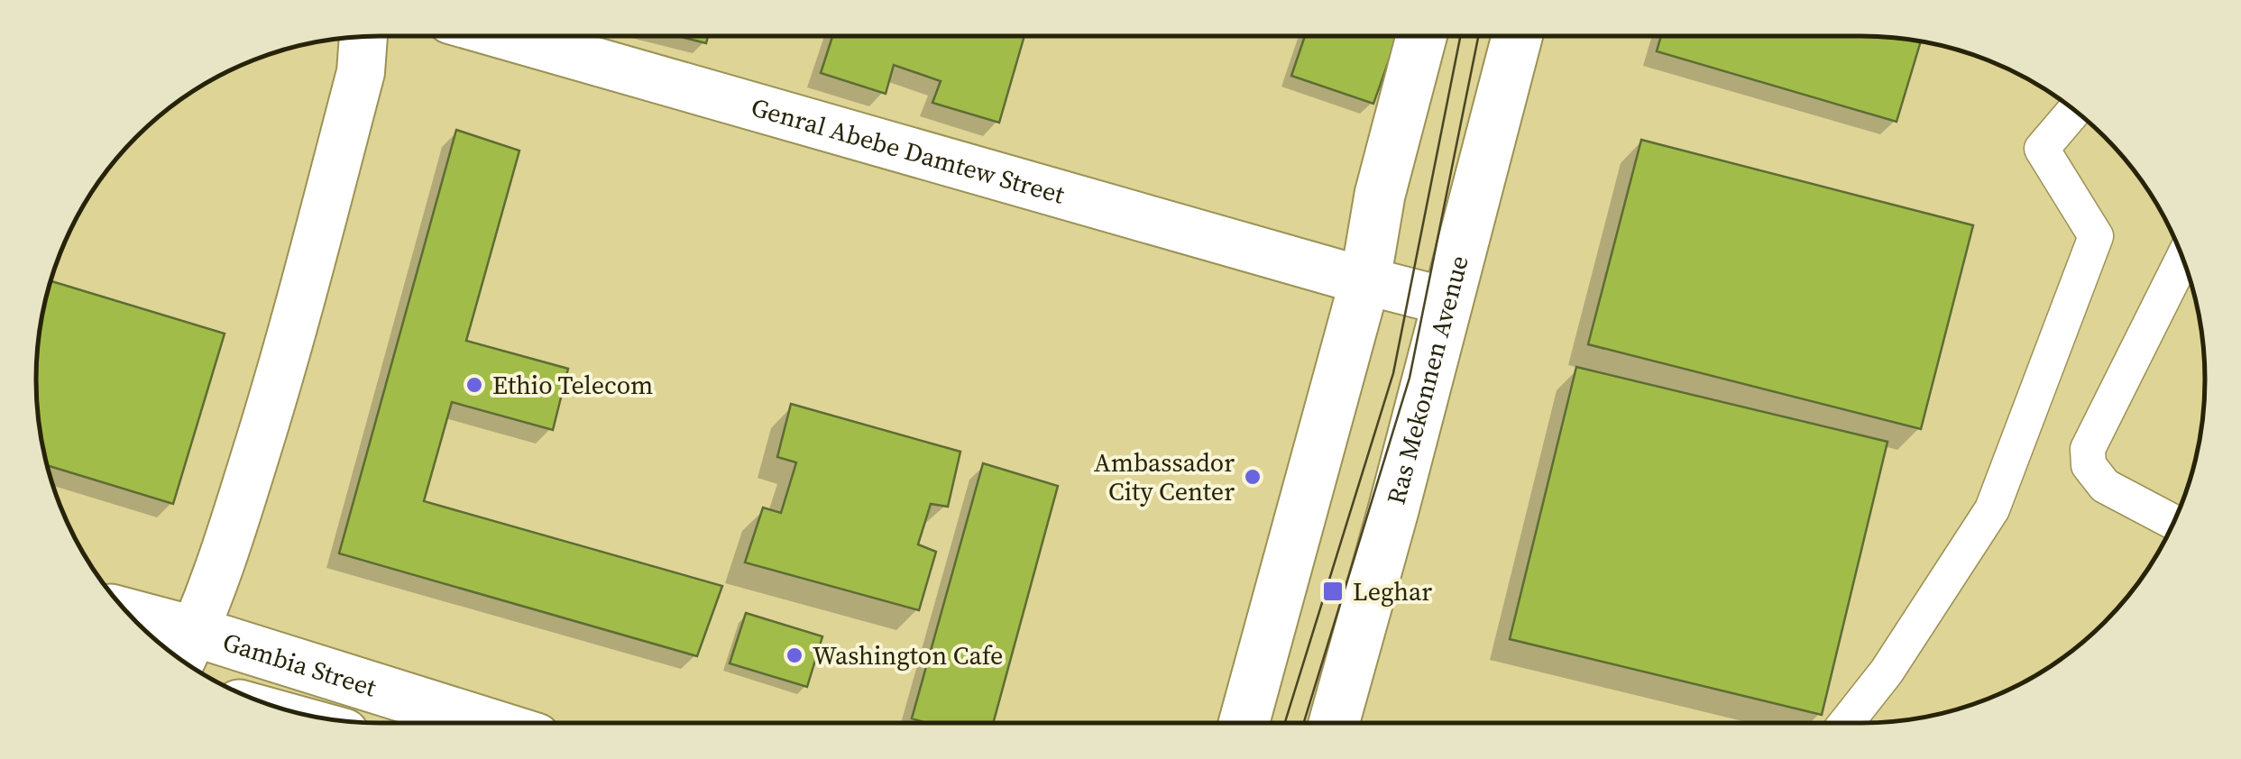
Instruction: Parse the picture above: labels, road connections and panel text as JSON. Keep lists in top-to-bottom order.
{
  "streets": {
    "main road": ["Genral Abebe Damtew Street", "Ras Mekonnen Avenue", "Gambia Street"]
  },
  "crossings": [
    ["Genral Abebe Damtew Street", "Ras Mekonnen Avenue"]
  ],
  "places": {
    "other": ["Ethio Telecom", "Ambassador City Center", "Washington Cafe"],
    "transit": ["Leghar"]
  }
}
